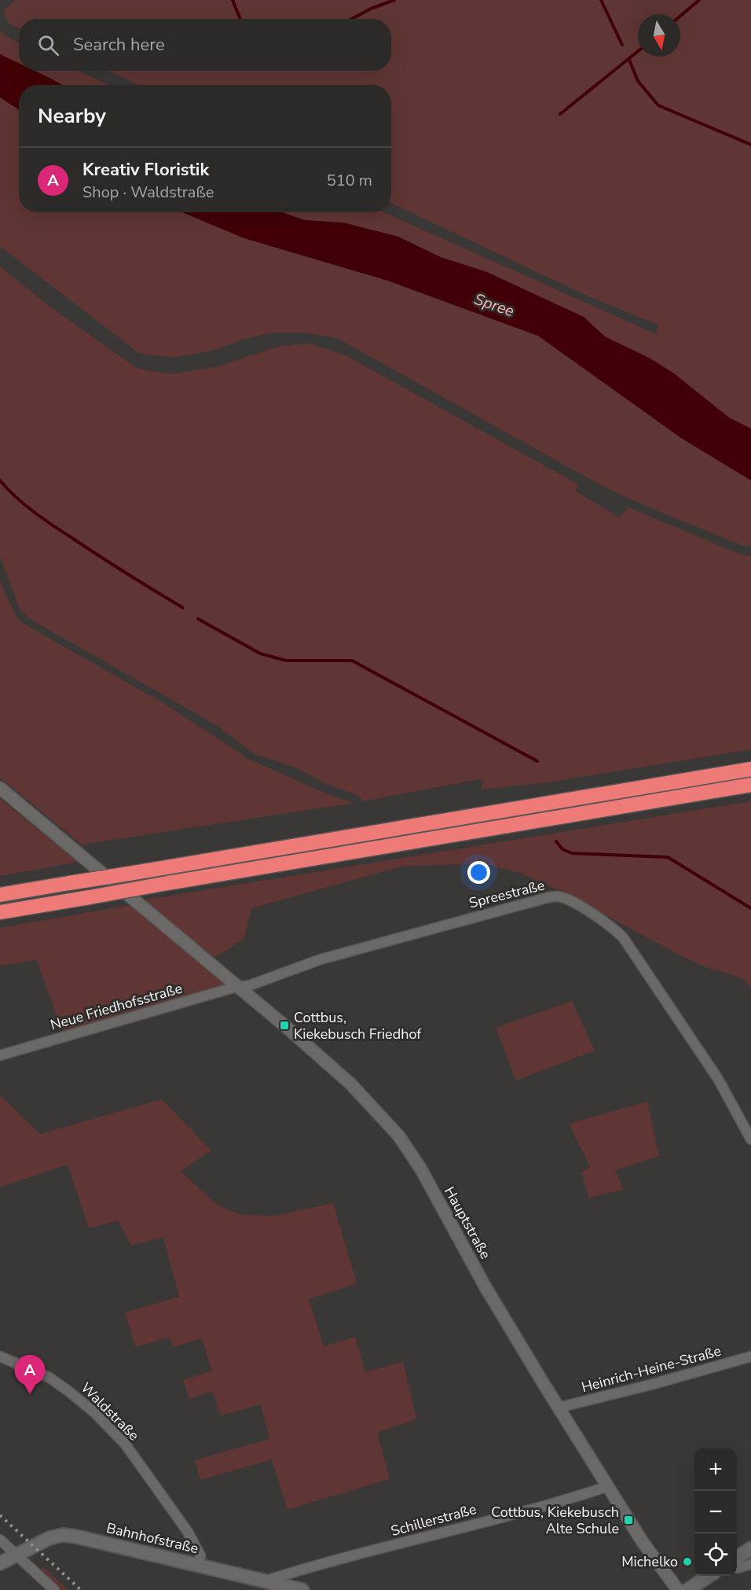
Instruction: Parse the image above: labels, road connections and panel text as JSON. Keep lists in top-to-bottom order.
{
  "streets": {
    "main road": ["Bahnhofstraße"],
    "street": [
      "Spreestraße",
      "Neue Friedhofsstraße",
      "Hauptstraße",
      "Heinrich-Heine-Straße",
      "Waldstraße",
      "Schillerstraße"
    ]
  },
  "crossings": [
    ["Spreestraße", "Neue Friedhofsstraße"],
    ["Spreestraße", "Hauptstraße"],
    ["Neue Friedhofsstraße", "Hauptstraße"],
    ["Hauptstraße", "Heinrich-Heine-Straße"],
    ["Hauptstraße", "Schillerstraße"],
    ["Waldstraße", "Bahnhofstraße"],
    ["Schillerstraße", "Bahnhofstraße"]
  ],
  "water": ["Spree"],
  "places": {
    "transit": ["Cottbus, Kiekebusch Friedhof", "Cottbus, Kiekebusch Alte Schule"],
    "other": ["Michelko"]
  },
  "north": "bottom",
  "page": {
    "search": "Search here",
    "heading": "Nearby",
    "list": [
      {
        "mark": "A",
        "name": "Kreativ Floristik",
        "note": "Shop · Waldstraße",
        "value": "510 m"
      }
    ],
    "pins": "A",
    "map_buttons": ["+", "−"]
  }
}
